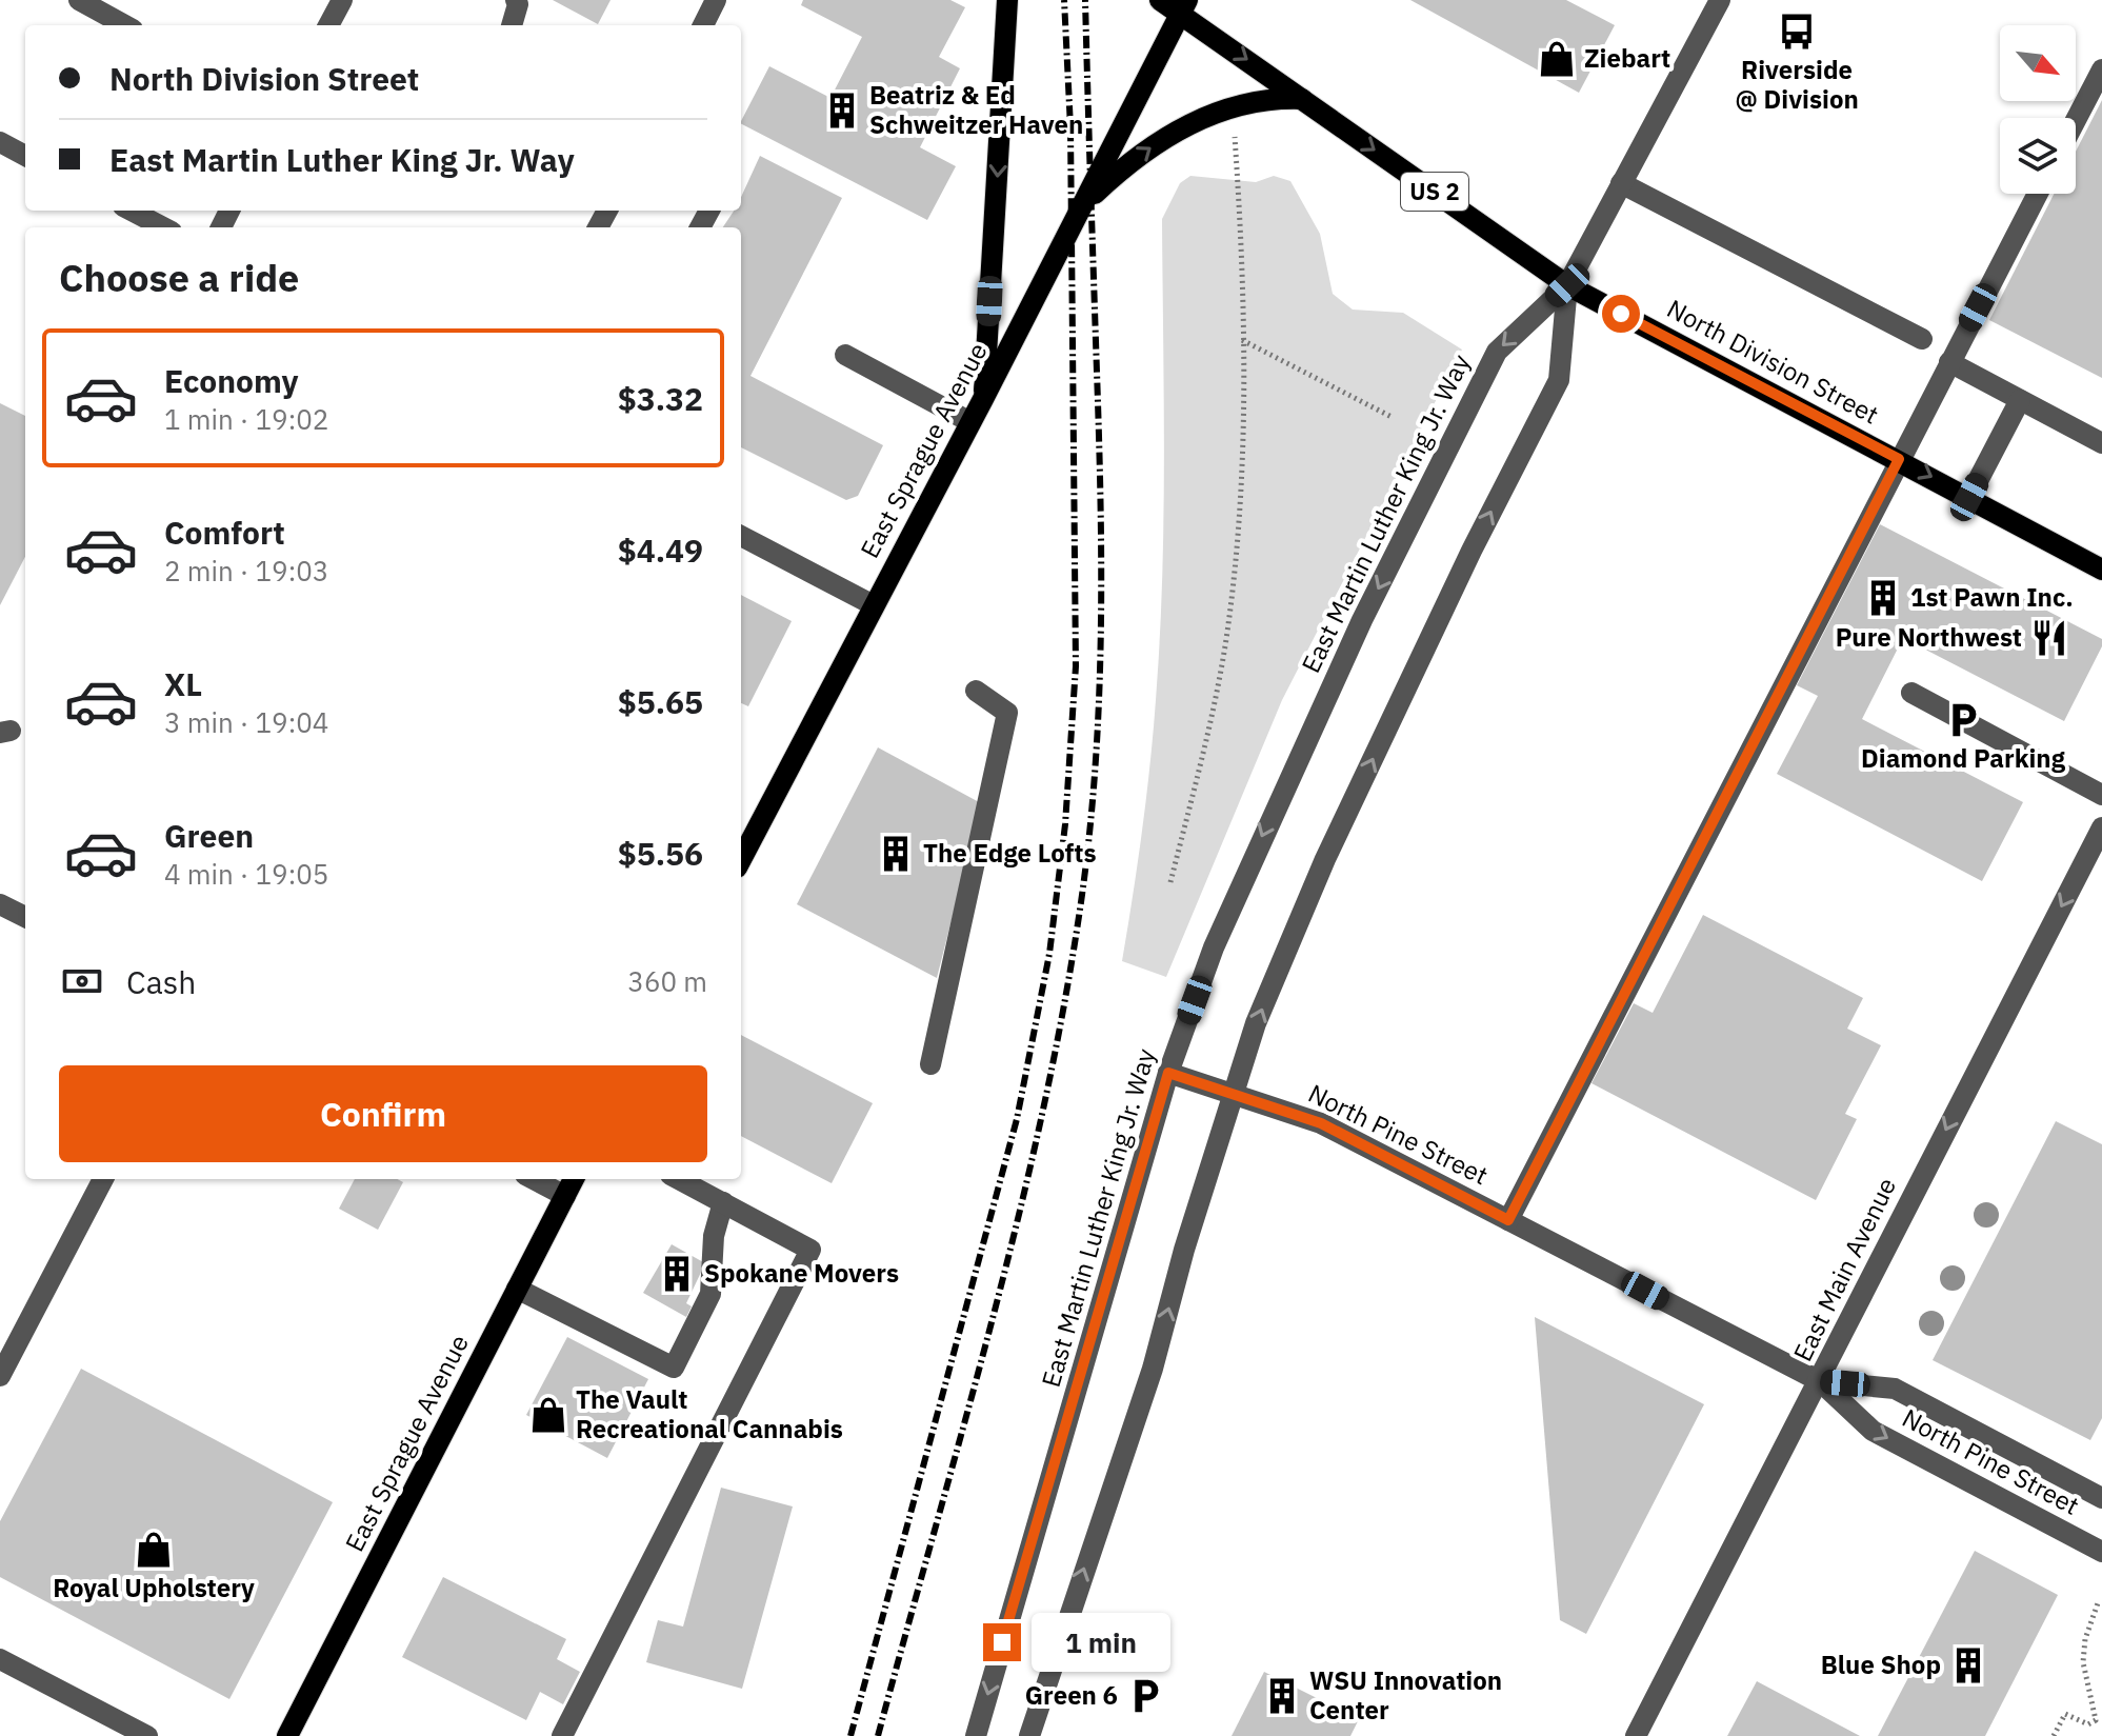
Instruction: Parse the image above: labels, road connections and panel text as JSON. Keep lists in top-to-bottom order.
{
  "streets": {
    "main road": ["US 2", "North Division Street", "East Sprague Avenue"],
    "street": ["East Martin Luther King Jr. Way", "North Pine Street", "East Main Avenue"]
  },
  "crossings": [
    ["US 2", "North Division Street"],
    ["US 2", "East Sprague Avenue"],
    ["North Division Street", "East Sprague Avenue"],
    ["North Division Street", "East Martin Luther King Jr. Way"],
    ["East Martin Luther King Jr. Way", "North Pine Street"],
    ["North Pine Street", "East Main Avenue"]
  ],
  "one_way": ["North Division Street", "East Main Avenue"],
  "places": {
    "bus stop": ["Riverside @ Division"],
    "shop": ["Ziebart", "The Vault Recreational Cannabis", "Royal Upholstery"],
    "building": [
      "Beatriz & Ed Schweitzer Haven",
      "1st Pawn Inc.",
      "The Edge Lofts",
      "Spokane Movers",
      "Blue Shop",
      "WSU Innovation Center"
    ],
    "restaurant": ["Pure Northwest"],
    "parking": ["Diamond Parking", "Green 6"]
  },
  "north": "bottom right",
  "page": {
    "banner": ["North Division Street", "East Martin Luther King Jr. Way"],
    "heading": "Choose a ride",
    "list": [
      {
        "name": "Economy",
        "note": "1 min · 19:02",
        "value": "$3.32"
      },
      {
        "name": "Comfort",
        "note": "2 min · 19:03",
        "value": "$4.49"
      },
      {
        "name": "XL",
        "note": "3 min · 19:04",
        "value": "$5.65"
      },
      {
        "name": "Green",
        "note": "4 min · 19:05",
        "value": "$5.56"
      }
    ],
    "pay": ["Cash", "360 m"],
    "buttons": "Confirm",
    "bubble": "1 min"
  }
}
